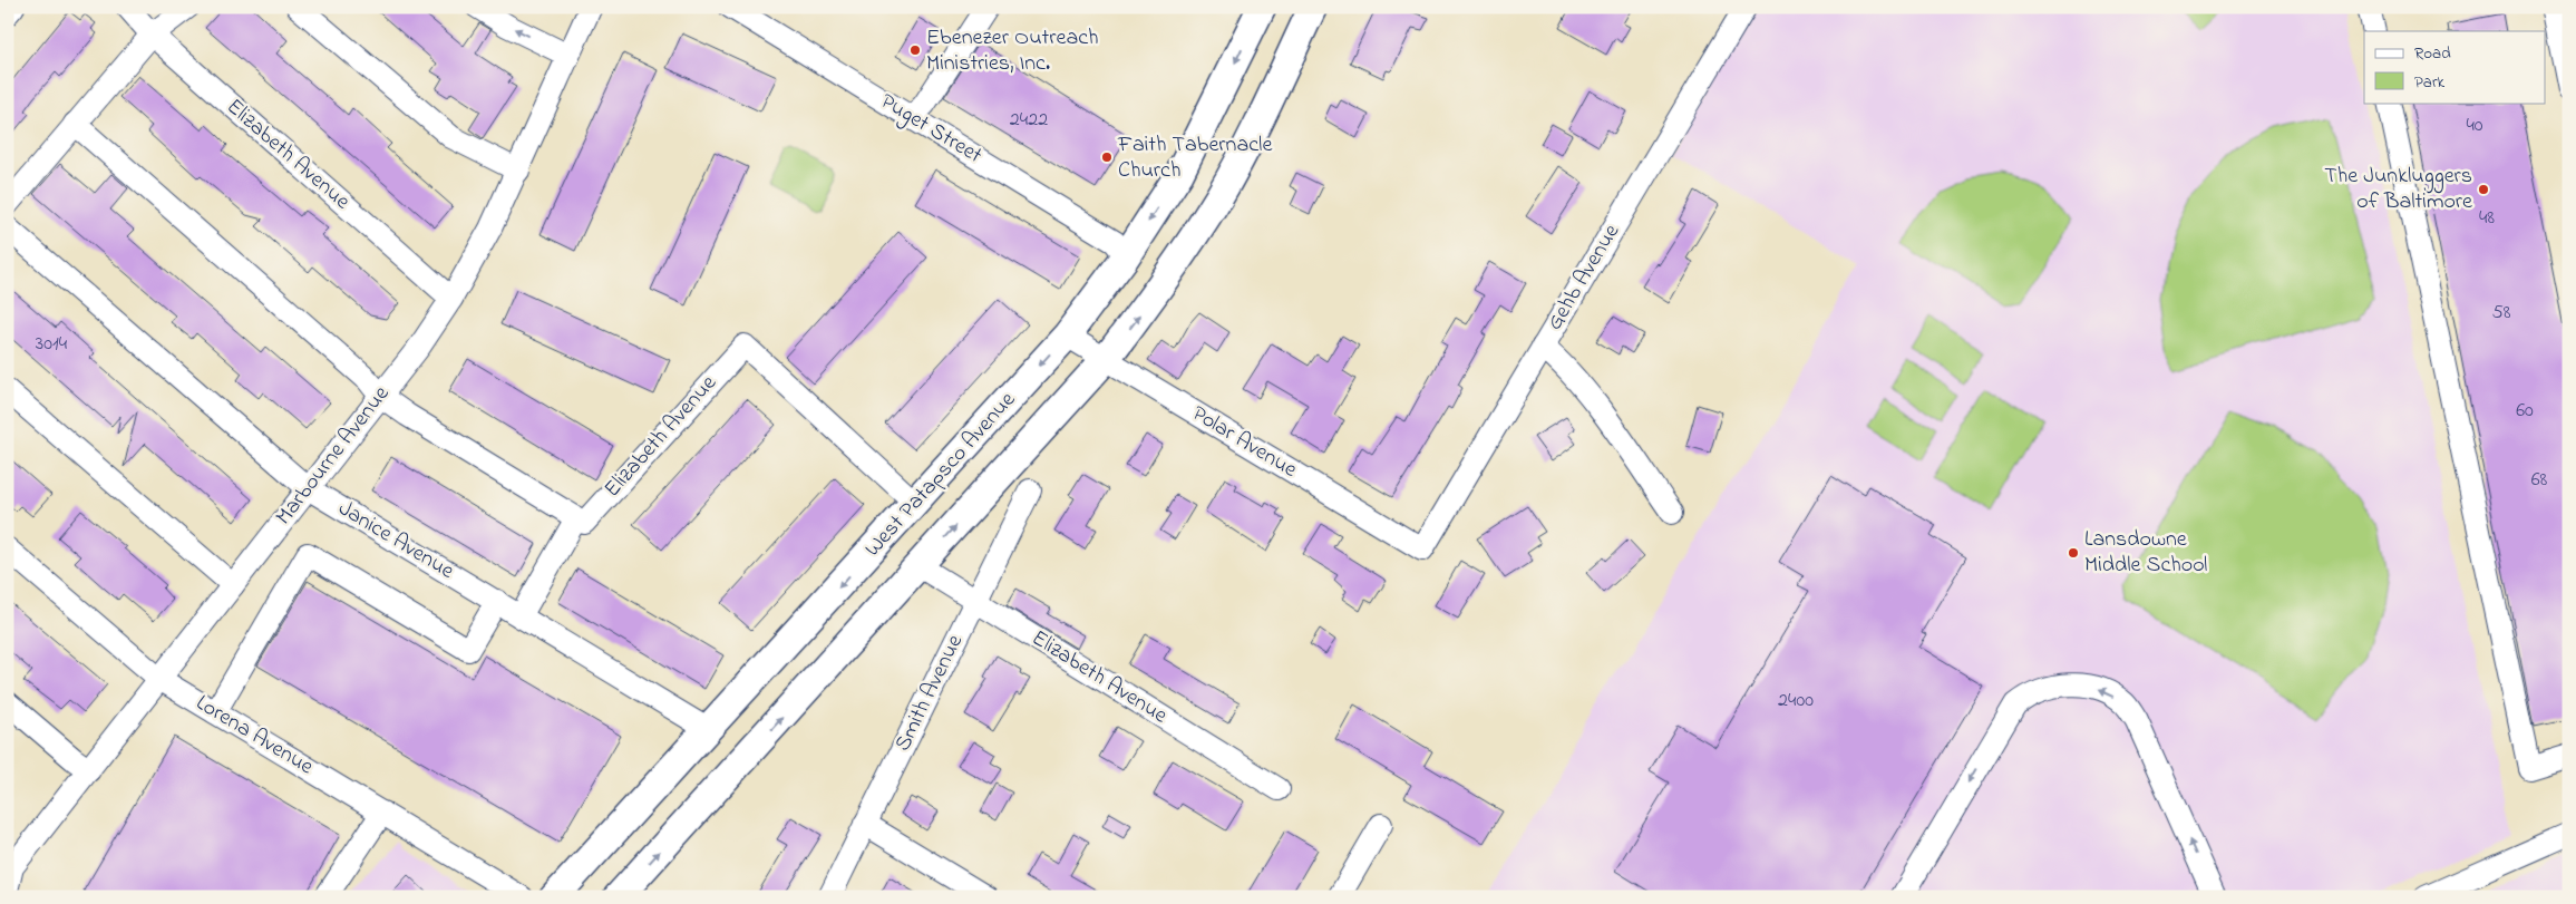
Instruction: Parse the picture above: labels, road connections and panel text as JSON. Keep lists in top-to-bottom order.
{
  "streets": {
    "main road": ["West Patapsco Avenue"],
    "street": [
      "Puget Street",
      "Elizabeth Avenue",
      "Gehb Avenue",
      "Polar Avenue",
      "Marbourne Avenue",
      "Janice Avenue",
      "Smith Avenue",
      "Lorena Avenue"
    ]
  },
  "crossings": [
    ["Puget Street", "West Patapsco Avenue"],
    ["Elizabeth Avenue", "Marbourne Avenue"],
    ["Elizabeth Avenue", "West Patapsco Avenue"],
    ["Elizabeth Avenue", "Smith Avenue"],
    ["Gehb Avenue", "Polar Avenue"],
    ["Polar Avenue", "West Patapsco Avenue"],
    ["Marbourne Avenue", "Janice Avenue"],
    ["Marbourne Avenue", "Lorena Avenue"],
    ["West Patapsco Avenue", "Janice Avenue"]
  ],
  "places": [
    "Ebenezer Outreach Ministries, Inc.",
    "Faith Tabernacle Church",
    "The Junkluggers of Baltimore",
    "Lansdowne Middle School"
  ],
  "house_numbers": [
    "2422",
    "40",
    "48",
    "58",
    "3014",
    "60",
    "68",
    "2400"
  ],
  "legend": ["Road", "Park"]
}
